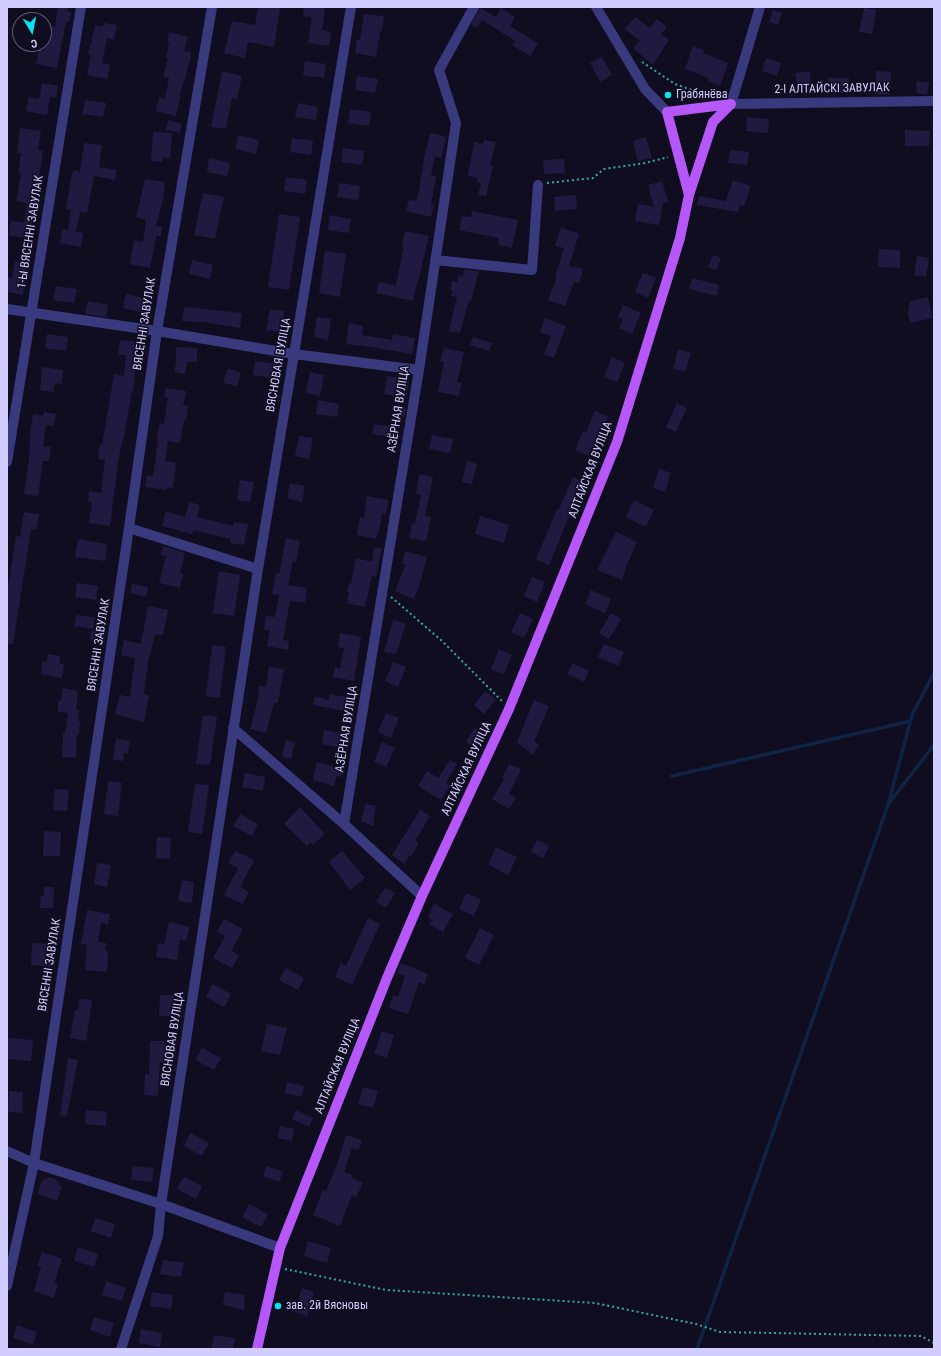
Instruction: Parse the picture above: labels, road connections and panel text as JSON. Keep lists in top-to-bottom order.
{
  "streets": {
    "main road": ["АЛТАЙСКАЯ ВУЛІЦА"],
    "street": [
      "2-І АЛТАЙСКІ ЗАВУЛАК",
      "1-Ы ВЯСЕННІ ЗАВУЛАК",
      "ВЯСЕННІ ЗАВУЛАК",
      "ВЯСНОВАЯ ВУЛІЦА",
      "АЗЁРНАЯ ВУЛІЦА"
    ]
  },
  "crossings": [
    ["2-І АЛТАЙСКІ ЗАВУЛАК", "АЛТАЙСКАЯ ВУЛІЦА"]
  ],
  "places": ["Грабянёва", "зав. 2й Вясновы"],
  "north": "bottom"
}
